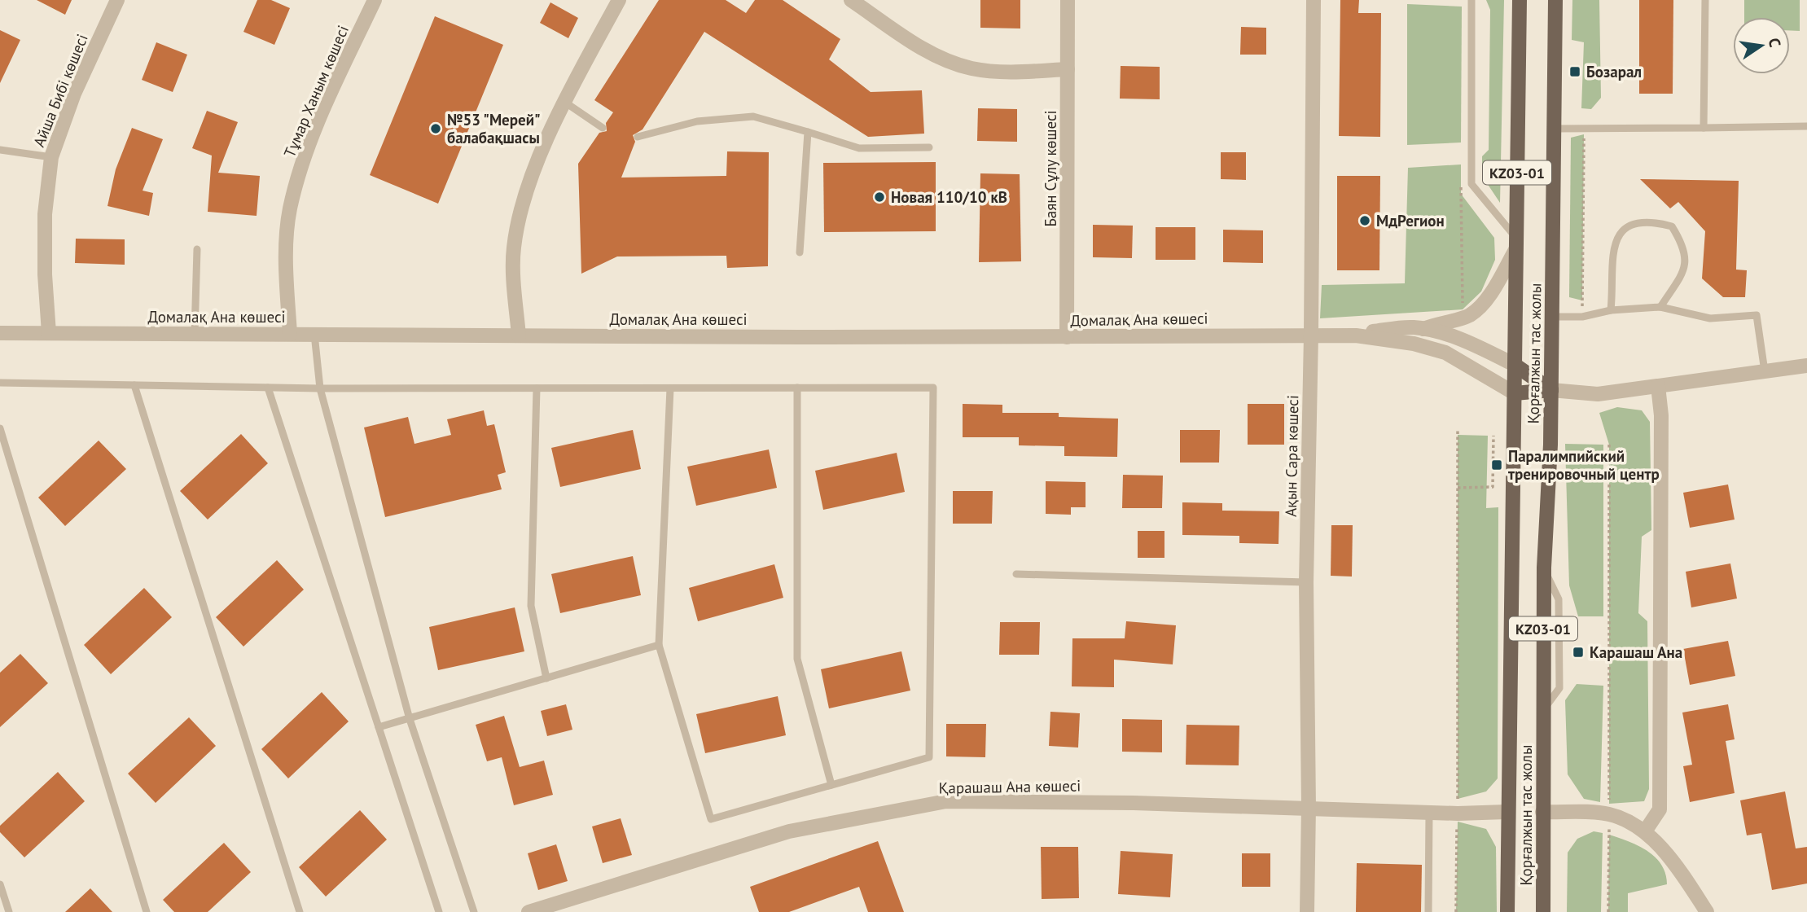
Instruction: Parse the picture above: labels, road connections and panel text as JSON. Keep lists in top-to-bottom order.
{
  "streets": {
    "main road": ["KZ03-01", "Қорғалжын тас жолы"],
    "street": [
      "Айша Бибі көшесі",
      "Тұмар Ханым көшесі",
      "Баян Сұлу көшесі",
      "Домалақ Ана көшесі",
      "Ақын Сара көшесі",
      "Қарашаш Ана көшесі"
    ]
  },
  "crossings": [
    ["Айша Бибі көшесі", "Домалақ Ана көшесі"],
    ["Тұмар Ханым көшесі", "Домалақ Ана көшесі"],
    ["Баян Сұлу көшесі", "Домалақ Ана көшесі"],
    ["Домалақ Ана көшесі", "Қорғалжын тас жолы"],
    ["Домалақ Ана көшесі", "Ақын Сара көшесі"],
    ["Қорғалжын тас жолы", "Қарашаш Ана көшесі"],
    ["Ақын Сара көшесі", "Қарашаш Ана көшесі"]
  ],
  "places": {
    "transit": ["Бозарал", "Паралимпийский тренировочный центр", "Карашаш Ана"],
    "other": ["№53 \"Мерей\" балабақшасы", "Новая 110/10 кВ", "МдРегион"]
  },
  "north": "right"
}
